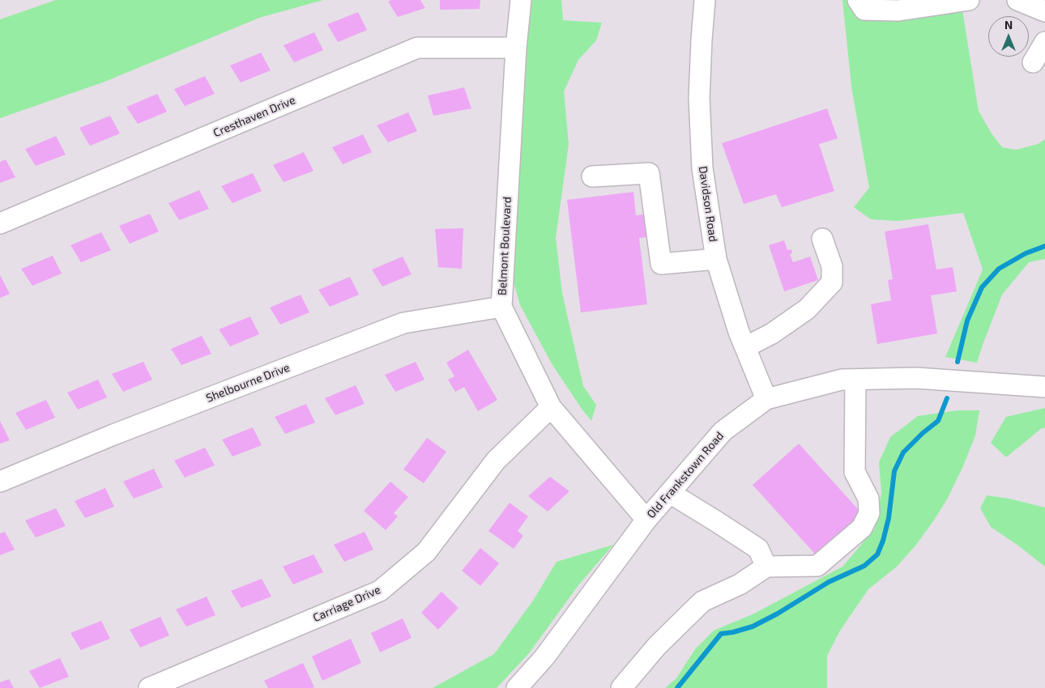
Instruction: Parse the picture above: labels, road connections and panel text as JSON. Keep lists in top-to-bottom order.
{
  "streets": {
    "street": [
      "Cresthaven Drive",
      "Davidson Road",
      "Belmont Boulevard",
      "Shelbourne Drive",
      "Old Frankstown Road",
      "Carriage Drive"
    ]
  },
  "crossings": [
    ["Cresthaven Drive", "Belmont Boulevard"],
    ["Davidson Road", "Old Frankstown Road"],
    ["Belmont Boulevard", "Shelbourne Drive"],
    ["Belmont Boulevard", "Old Frankstown Road"],
    ["Belmont Boulevard", "Carriage Drive"]
  ],
  "north": "top"
}
